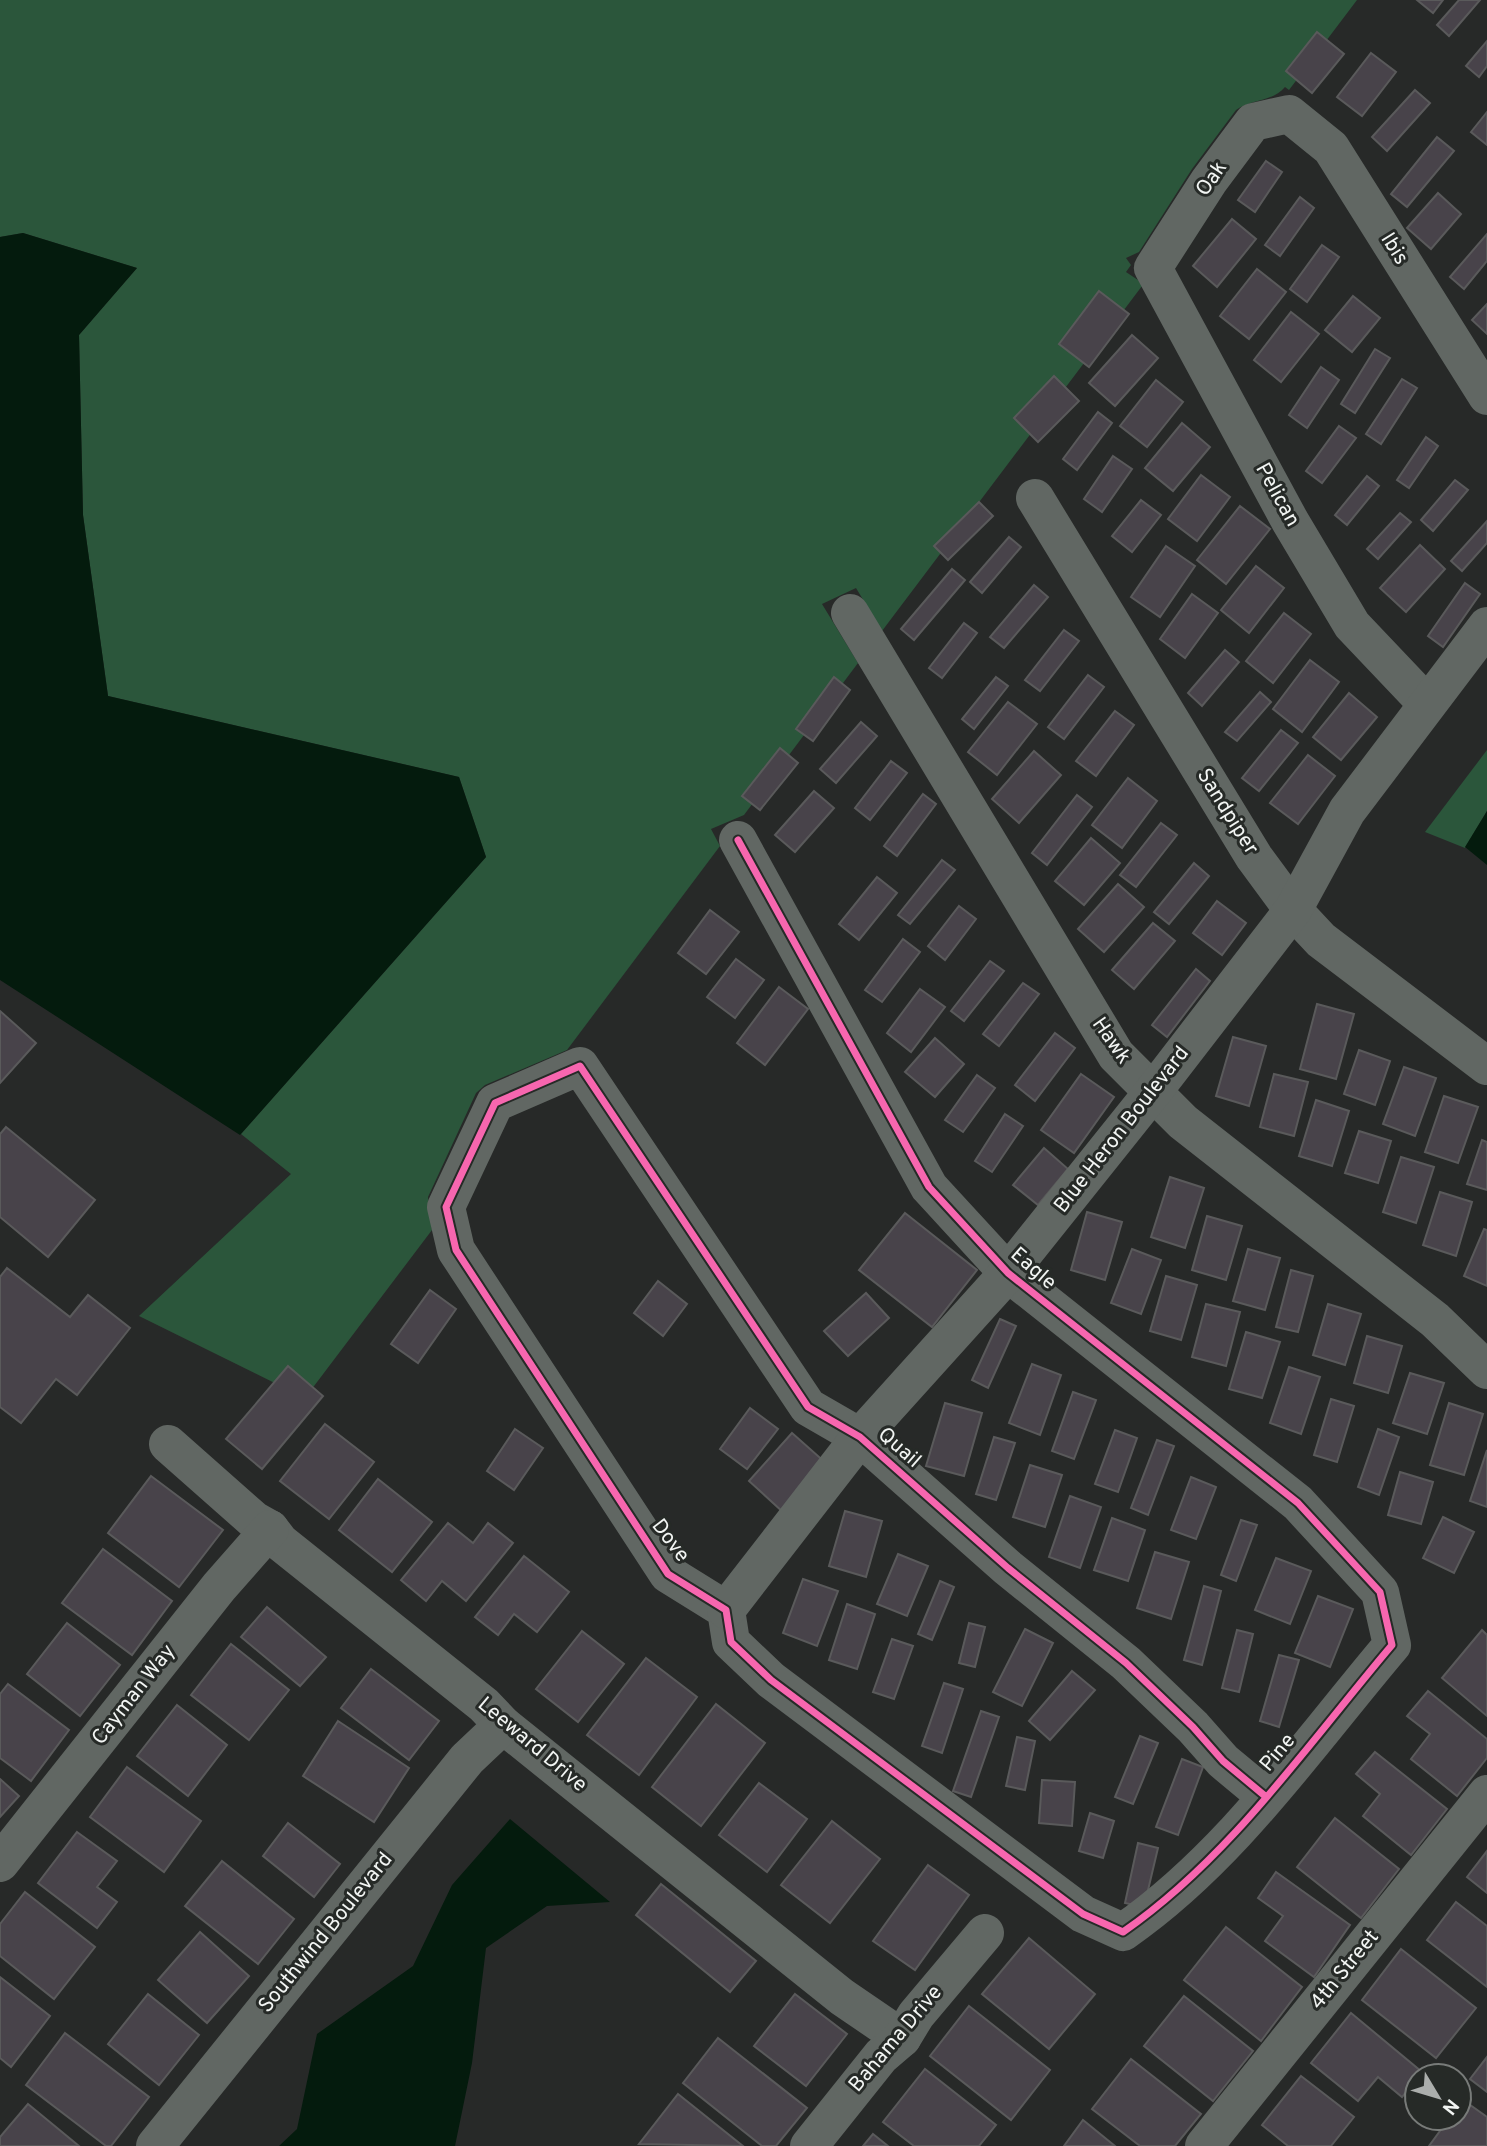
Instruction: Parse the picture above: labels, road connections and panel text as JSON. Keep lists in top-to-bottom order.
{
  "streets": {
    "street": [
      "Oak",
      "Ibis",
      "Pelican",
      "Sandpiper",
      "Hawk",
      "Blue Heron Boulevard",
      "Eagle",
      "Quail",
      "Dove",
      "Cayman Way",
      "Leeward Drive",
      "Pine",
      "Southwind Boulevard",
      "4th Street",
      "Bahama Drive"
    ]
  },
  "crossings": [
    ["Oak", "Ibis"],
    ["Oak", "Pelican"],
    ["Pelican", "Blue Heron Boulevard"],
    ["Sandpiper", "Blue Heron Boulevard"],
    ["Hawk", "Blue Heron Boulevard"],
    ["Blue Heron Boulevard", "Eagle"],
    ["Blue Heron Boulevard", "Quail"],
    ["Blue Heron Boulevard", "Dove"],
    ["Blue Heron Boulevard", "Pine"],
    ["Eagle", "Pine"],
    ["Quail", "Dove"],
    ["Quail", "Pine"],
    ["Dove", "Pine"],
    ["Cayman Way", "Leeward Drive"],
    ["Leeward Drive", "Southwind Boulevard"],
    ["Leeward Drive", "Bahama Drive"]
  ],
  "north": "bottom right"
}
